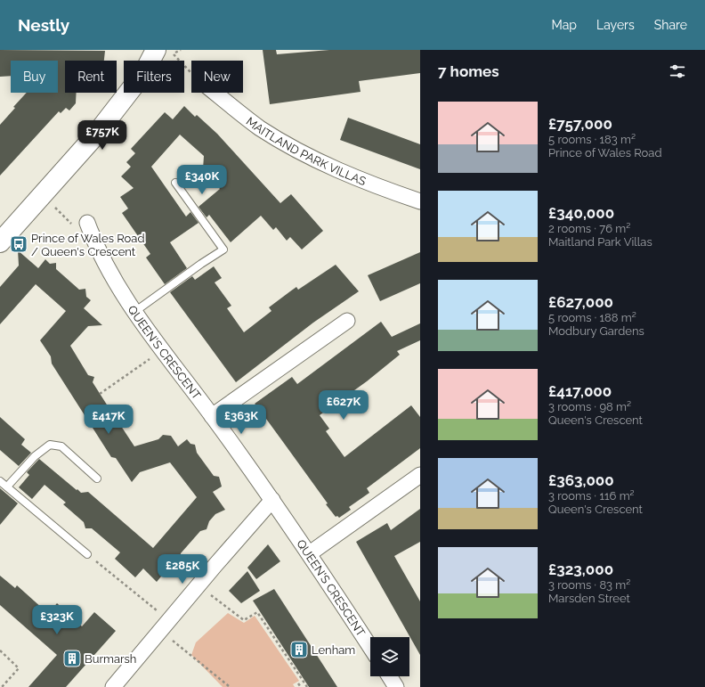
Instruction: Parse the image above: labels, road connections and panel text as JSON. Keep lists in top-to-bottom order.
{
  "streets": {
    "street": ["MAITLAND PARK VILLAS", "QUEEN'S CRESCENT"]
  },
  "places": {
    "bus stop": ["Prince of Wales Road / Queen's Crescent"],
    "building": ["Lenham", "Burmarsh"]
  },
  "page": {
    "header": "Nestly",
    "nav": ["Map", "Layers", "Share"],
    "heading": "7 homes",
    "chip": [
      "Buy",
      "Rent",
      "Filters",
      "New"
    ],
    "list": [
      {
        "name": "£757,000",
        "note": "5 rooms · 183 m² · Prince of Wales Road"
      },
      {
        "name": "£340,000",
        "note": "2 rooms · 76 m² · Maitland Park Villas"
      },
      {
        "name": "£627,000",
        "note": "5 rooms · 188 m² · Modbury Gardens"
      },
      {
        "name": "£417,000",
        "note": "3 rooms · 98 m² · Queen's Crescent"
      },
      {
        "name": "£363,000",
        "note": "3 rooms · 116 m² · Queen's Crescent"
      },
      {
        "name": "£323,000",
        "note": "3 rooms · 83 m² · Marsden Street"
      }
    ],
    "price": [
      "£757K",
      "£340K",
      "£627K",
      "£417K",
      "£363K",
      "£285K",
      "£323K"
    ]
  }
}
